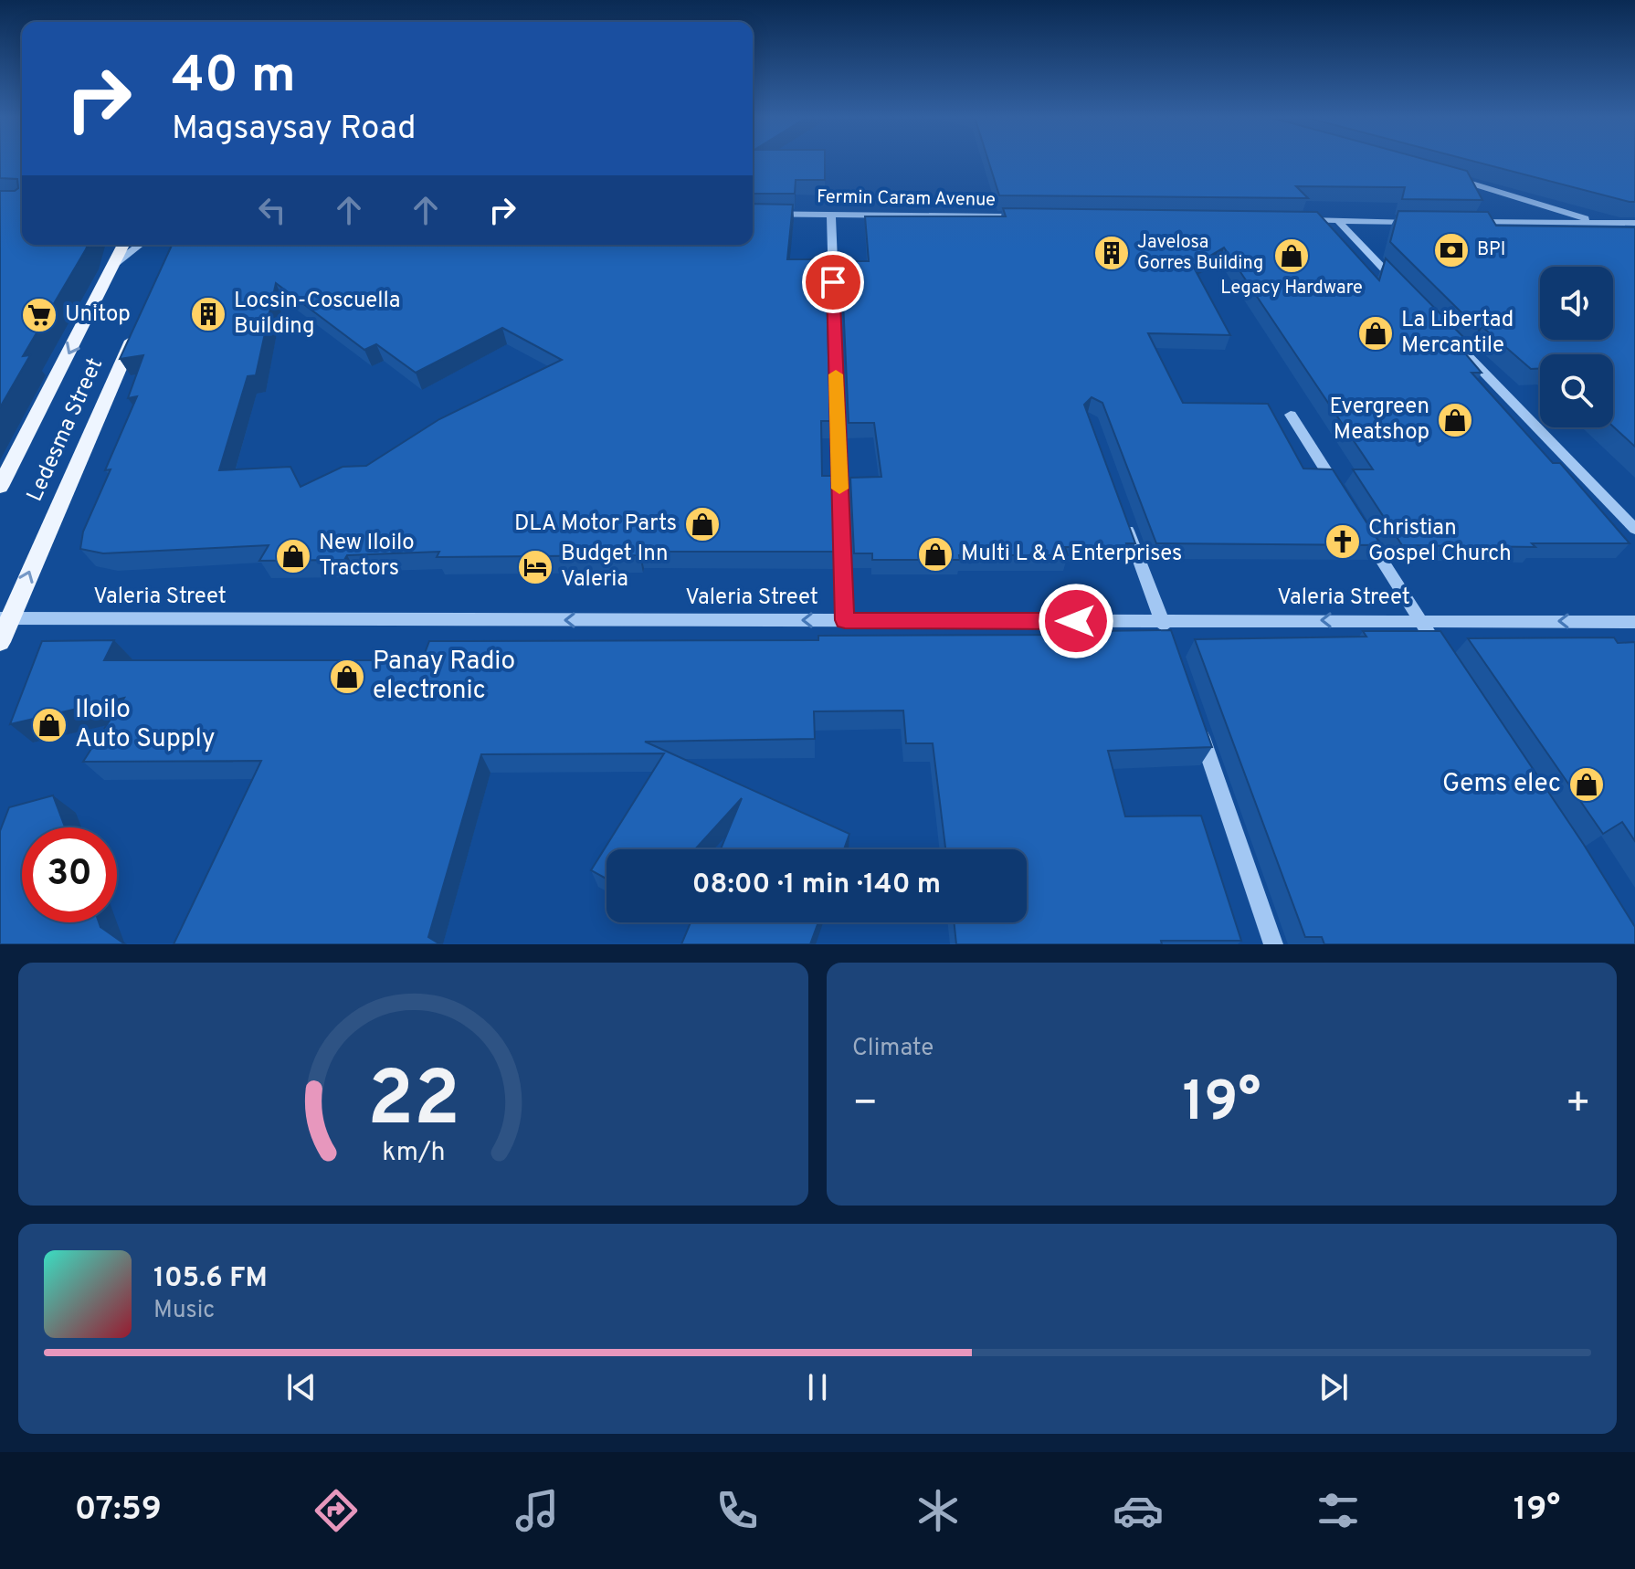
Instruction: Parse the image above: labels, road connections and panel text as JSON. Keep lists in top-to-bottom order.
{
  "streets": {
    "main road": ["Ledesma Street"],
    "street": ["Fermin Caram Avenue", "Valeria Street"]
  },
  "crossings": [
    ["Ledesma Street", "Valeria Street"]
  ],
  "one_way": ["Valeria Street"],
  "places": {
    "bank": ["BPI"],
    "building": ["Javelosa Gorres Building", "Locsin-Coscuella Building"],
    "shop": [
      "Legacy Hardware",
      "La Libertad Mercantile",
      "Evergreen Meatshop",
      "DLA Motor Parts",
      "Multi L & A Enterprises",
      "New Iloilo Tractors",
      "Panay Radio electronic",
      "Iloilo Auto Supply",
      "Gems elec"
    ],
    "supermarket": ["Unitop"],
    "church": ["Christian Gospel Church"],
    "hotel": ["Budget Inn Valeria"]
  },
  "page": {
    "turn": ["40 m", "Magsaysay Road"],
    "limit": "30",
    "trip": "08:00 · 1 min · 140 m",
    "tile": "Climate",
    "heat": ["−", "19°", "+"],
    "song": ["105.6 FM", "Music"],
    "tabs": ["07:59", "19°"],
    "gauge": ["22", "km/h"]
  }
}
